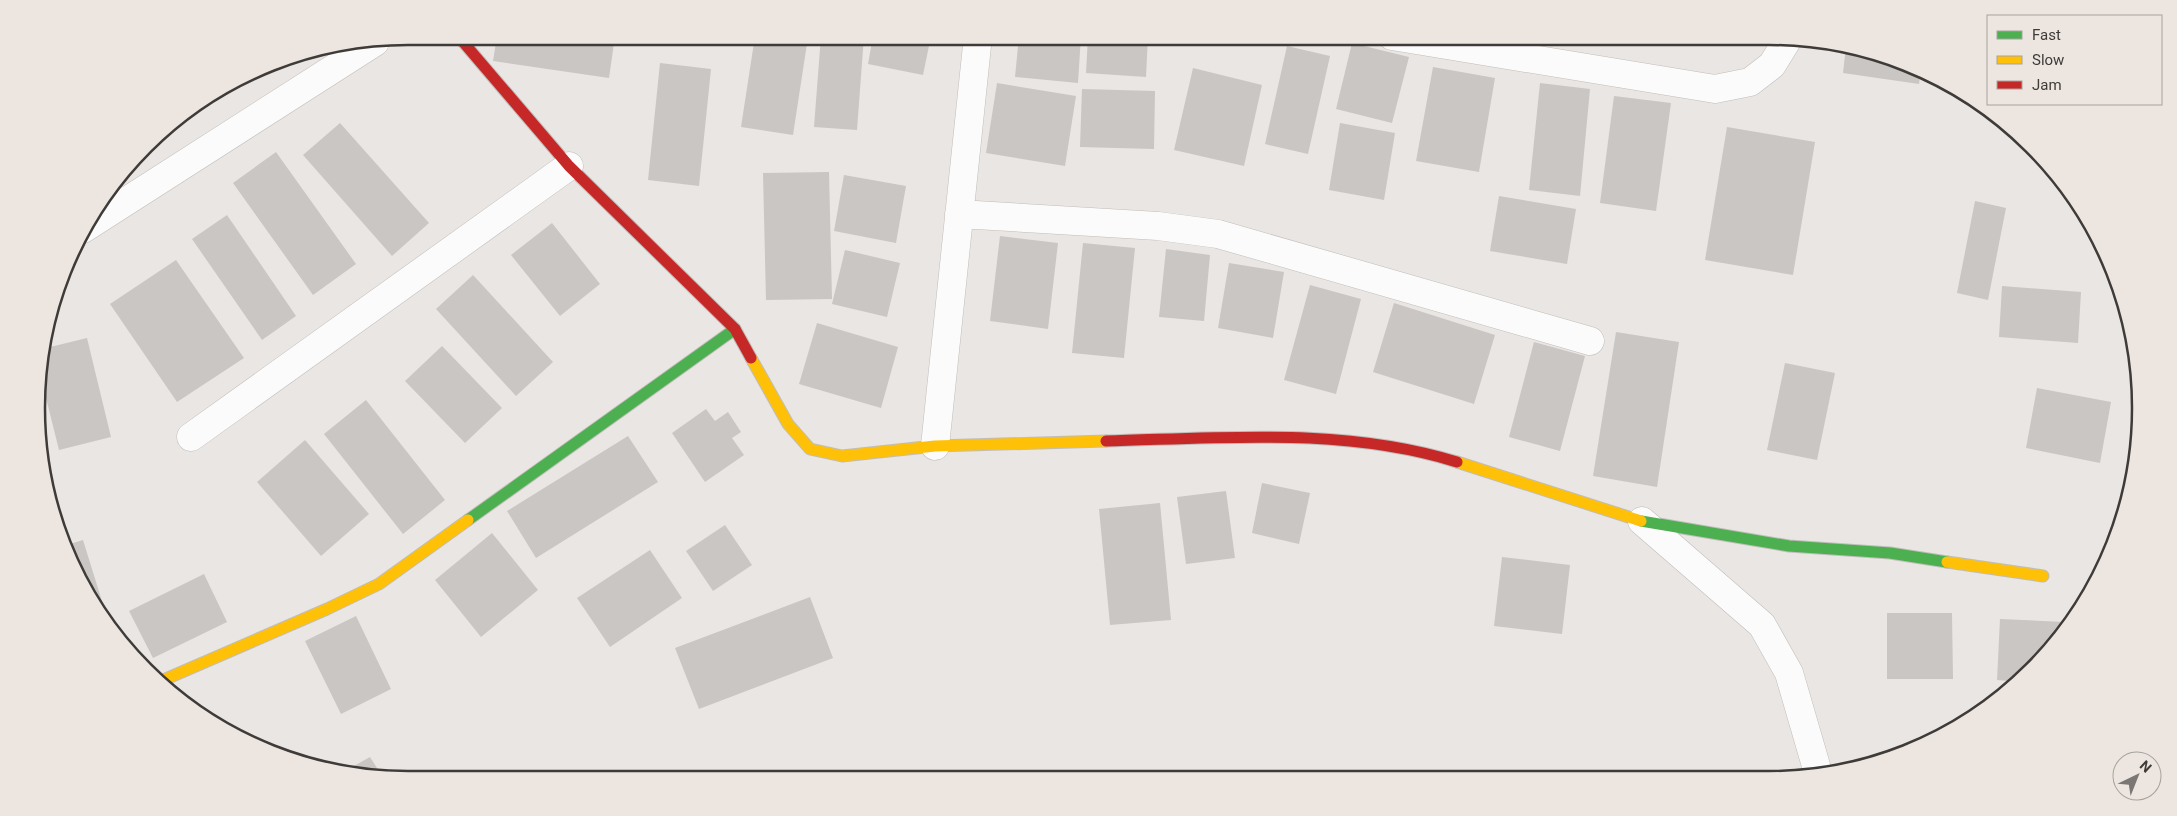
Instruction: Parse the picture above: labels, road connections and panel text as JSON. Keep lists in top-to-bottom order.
{
  "legend": ["Fast", "Slow", "Jam"],
  "north": "top right"
}
